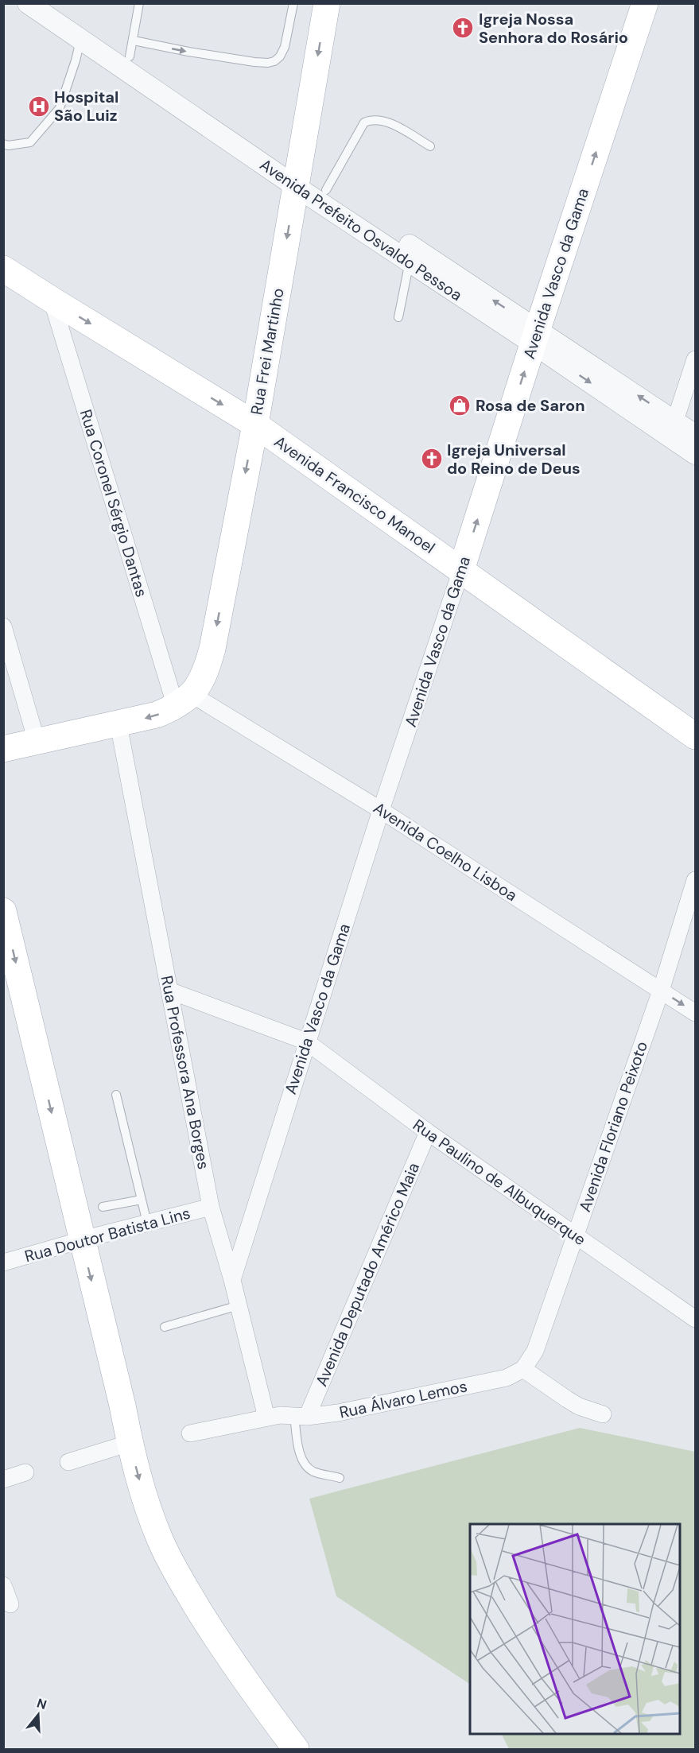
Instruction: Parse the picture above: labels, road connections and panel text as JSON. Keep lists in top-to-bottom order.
{
  "streets": {
    "main road": ["Avenida Vasco da Gama", "Rua Frei Martinho", "Avenida Francisco Manoel"],
    "street": [
      "Avenida Prefeito Osvaldo Pessoa",
      "Rua Coronel Sérgio Dantas",
      "Avenida Coelho Lisboa",
      "Rua Professora Ana Borges",
      "Avenida Floriano Peixoto",
      "Rua Paulino de Albuquerque",
      "Rua Doutor Batista Lins",
      "Avenida Deputado Américo Maia",
      "Rua Álvaro Lemos"
    ]
  },
  "crossings": [
    ["Avenida Prefeito Osvaldo Pessoa", "Avenida Vasco da Gama"],
    ["Avenida Prefeito Osvaldo Pessoa", "Rua Frei Martinho"],
    ["Avenida Vasco da Gama", "Avenida Francisco Manoel"],
    ["Avenida Vasco da Gama", "Avenida Coelho Lisboa"],
    ["Avenida Vasco da Gama", "Rua Professora Ana Borges"],
    ["Avenida Vasco da Gama", "Rua Paulino de Albuquerque"],
    ["Rua Frei Martinho", "Avenida Francisco Manoel"],
    ["Rua Frei Martinho", "Rua Coronel Sérgio Dantas"],
    ["Rua Frei Martinho", "Avenida Coelho Lisboa"],
    ["Avenida Francisco Manoel", "Rua Coronel Sérgio Dantas"],
    ["Rua Coronel Sérgio Dantas", "Avenida Coelho Lisboa"],
    ["Avenida Coelho Lisboa", "Avenida Floriano Peixoto"],
    ["Rua Professora Ana Borges", "Rua Paulino de Albuquerque"],
    ["Rua Professora Ana Borges", "Rua Doutor Batista Lins"],
    ["Rua Professora Ana Borges", "Rua Álvaro Lemos"],
    ["Avenida Floriano Peixoto", "Rua Paulino de Albuquerque"],
    ["Avenida Floriano Peixoto", "Rua Álvaro Lemos"],
    ["Rua Paulino de Albuquerque", "Avenida Deputado Américo Maia"],
    ["Avenida Deputado Américo Maia", "Rua Álvaro Lemos"]
  ],
  "one_way": ["Avenida Vasco da Gama", "Rua Frei Martinho"],
  "places": {
    "church": ["Igreja Nossa Senhora do Rosário", "Igreja Universal do Reino de Deus"],
    "hospital": ["Hospital São Luiz"],
    "shop": ["Rosa de Saron"]
  },
  "north": "top"
}
